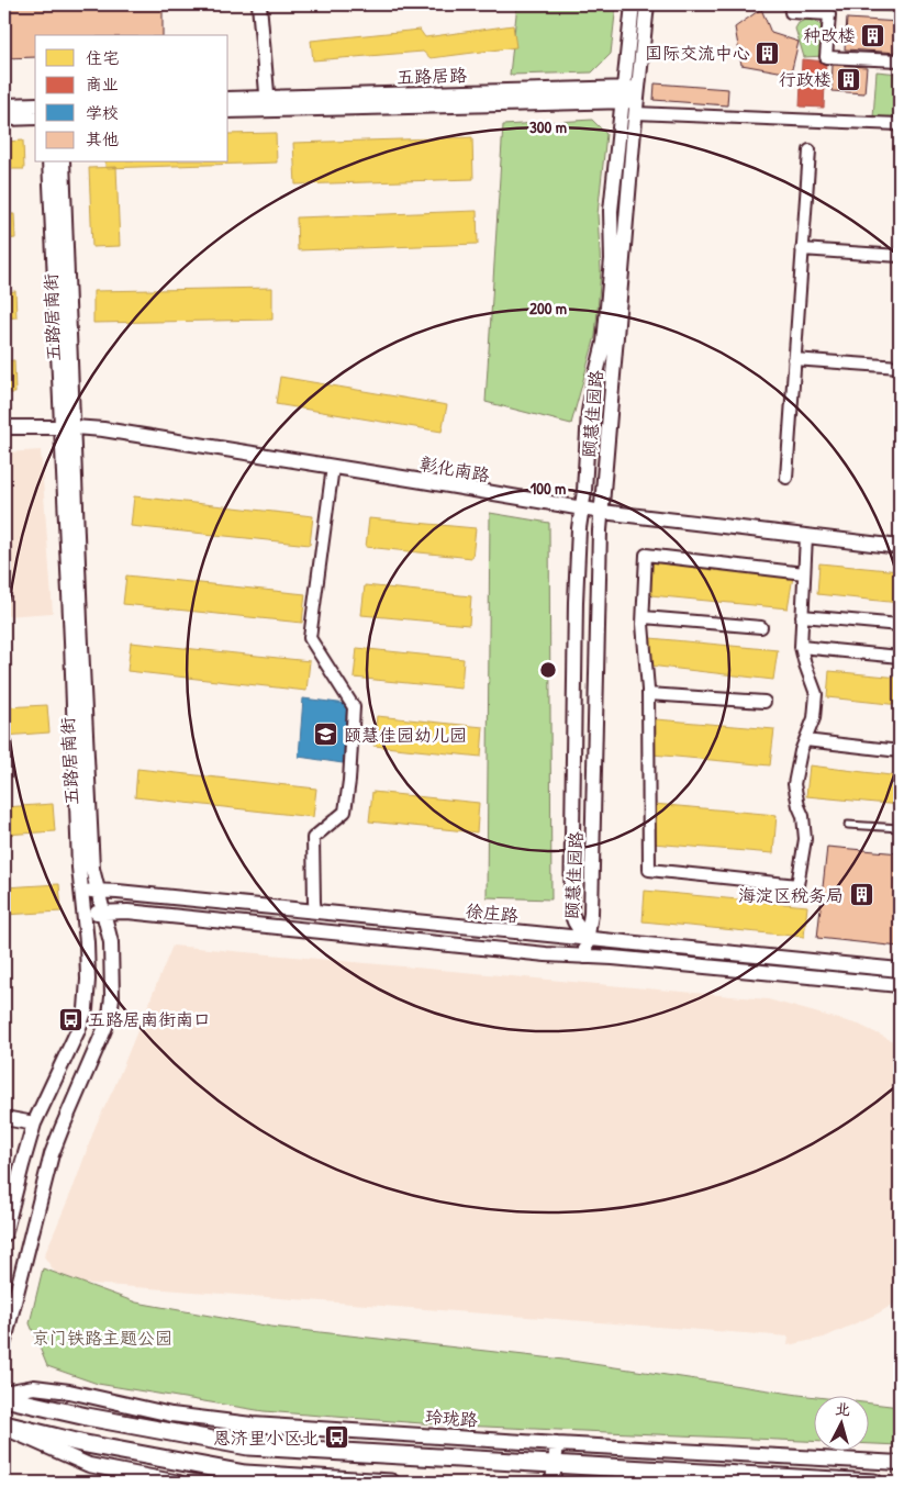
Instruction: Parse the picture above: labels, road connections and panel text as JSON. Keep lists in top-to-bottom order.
{
  "streets": {
    "street": [
      "五路居路",
      "五路居南街",
      "颐慧佳园路",
      "彰化南路",
      "徐庄路",
      "玲珑路"
    ]
  },
  "crossings": [
    ["五路居路", "颐慧佳园路"],
    ["五路居南街", "彰化南路"],
    ["五路居南街", "徐庄路"],
    ["颐慧佳园路", "彰化南路"],
    ["颐慧佳园路", "徐庄路"]
  ],
  "parks": ["京门铁路主题公园"],
  "places": {
    "building": [
      "种改楼",
      "国际交流中心",
      "行政楼",
      "海淀区税务局"
    ],
    "school or university": ["颐慧佳园幼儿园"],
    "bus stop": ["五路居南街南口", "恩济里小区北"]
  },
  "legend": [
    "住宅",
    "商业",
    "学校",
    "其他"
  ],
  "north": "top",
  "rings": ["300 m", "200 m", "100 m"]
}
